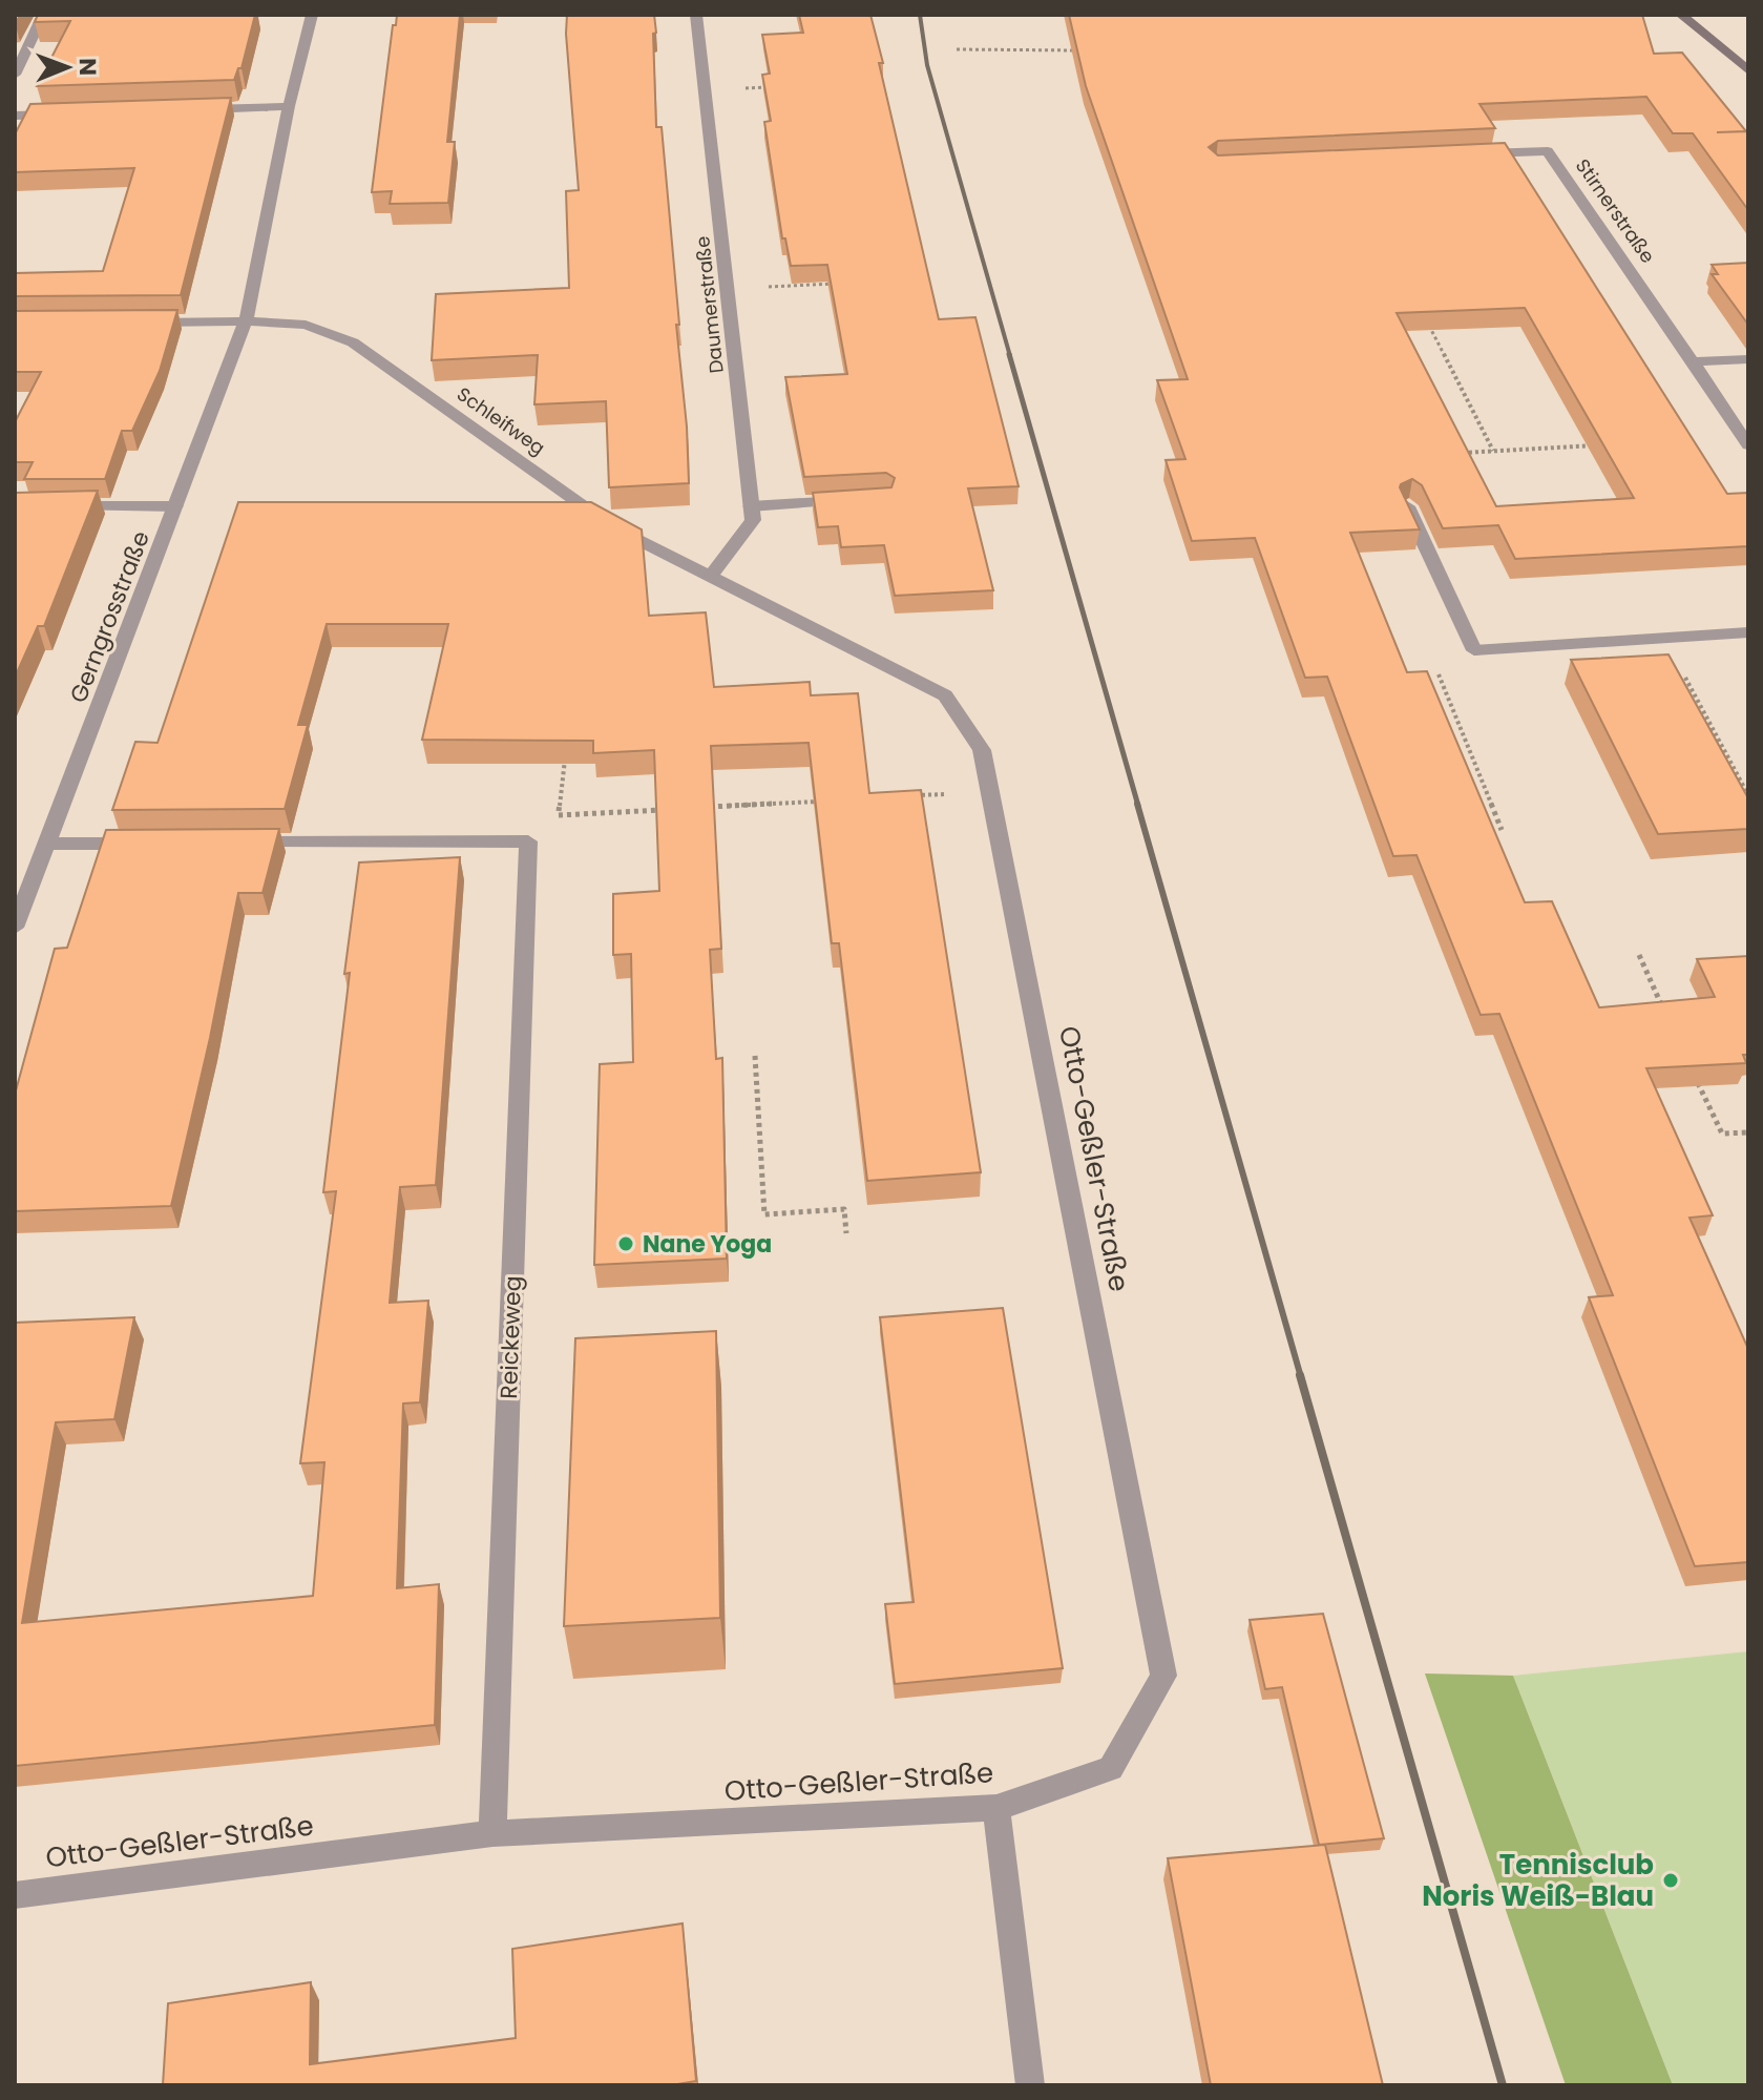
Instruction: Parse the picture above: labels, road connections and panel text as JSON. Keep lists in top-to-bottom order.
{
  "streets": {
    "street": [
      "Stirnerstraße",
      "Daumerstraße",
      "Schleifweg",
      "Gerngrosstraße",
      "Otto-Geßler-Straße",
      "Reickeweg"
    ]
  },
  "crossings": [
    ["Daumerstraße", "Schleifweg"],
    ["Schleifweg", "Gerngrosstraße"],
    ["Schleifweg", "Otto-Geßler-Straße"],
    ["Otto-Geßler-Straße", "Reickeweg"]
  ],
  "places": ["Nane Yoga", "Tennisclub Noris Weiß-Blau"],
  "north": "right"
}
